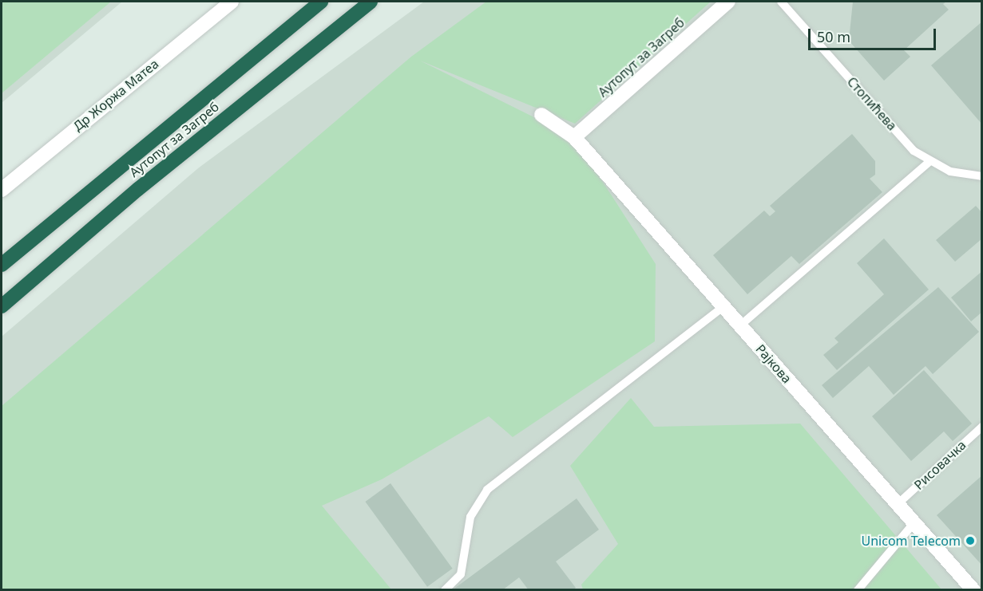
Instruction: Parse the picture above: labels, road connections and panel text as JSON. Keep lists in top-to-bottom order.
{
  "streets": {
    "highway": ["Аутопут за Загреб"],
    "street": ["Др Жоржа Матеа", "Рајкова"],
    "lane": ["Стопићева", "Рисовачка"]
  },
  "crossings": [
    ["Аутопут за Загреб", "Рајкова"],
    ["Рајкова", "Рисовачка"]
  ],
  "places": ["Unicom Telecom"],
  "scale_bar": "50 m"
}
